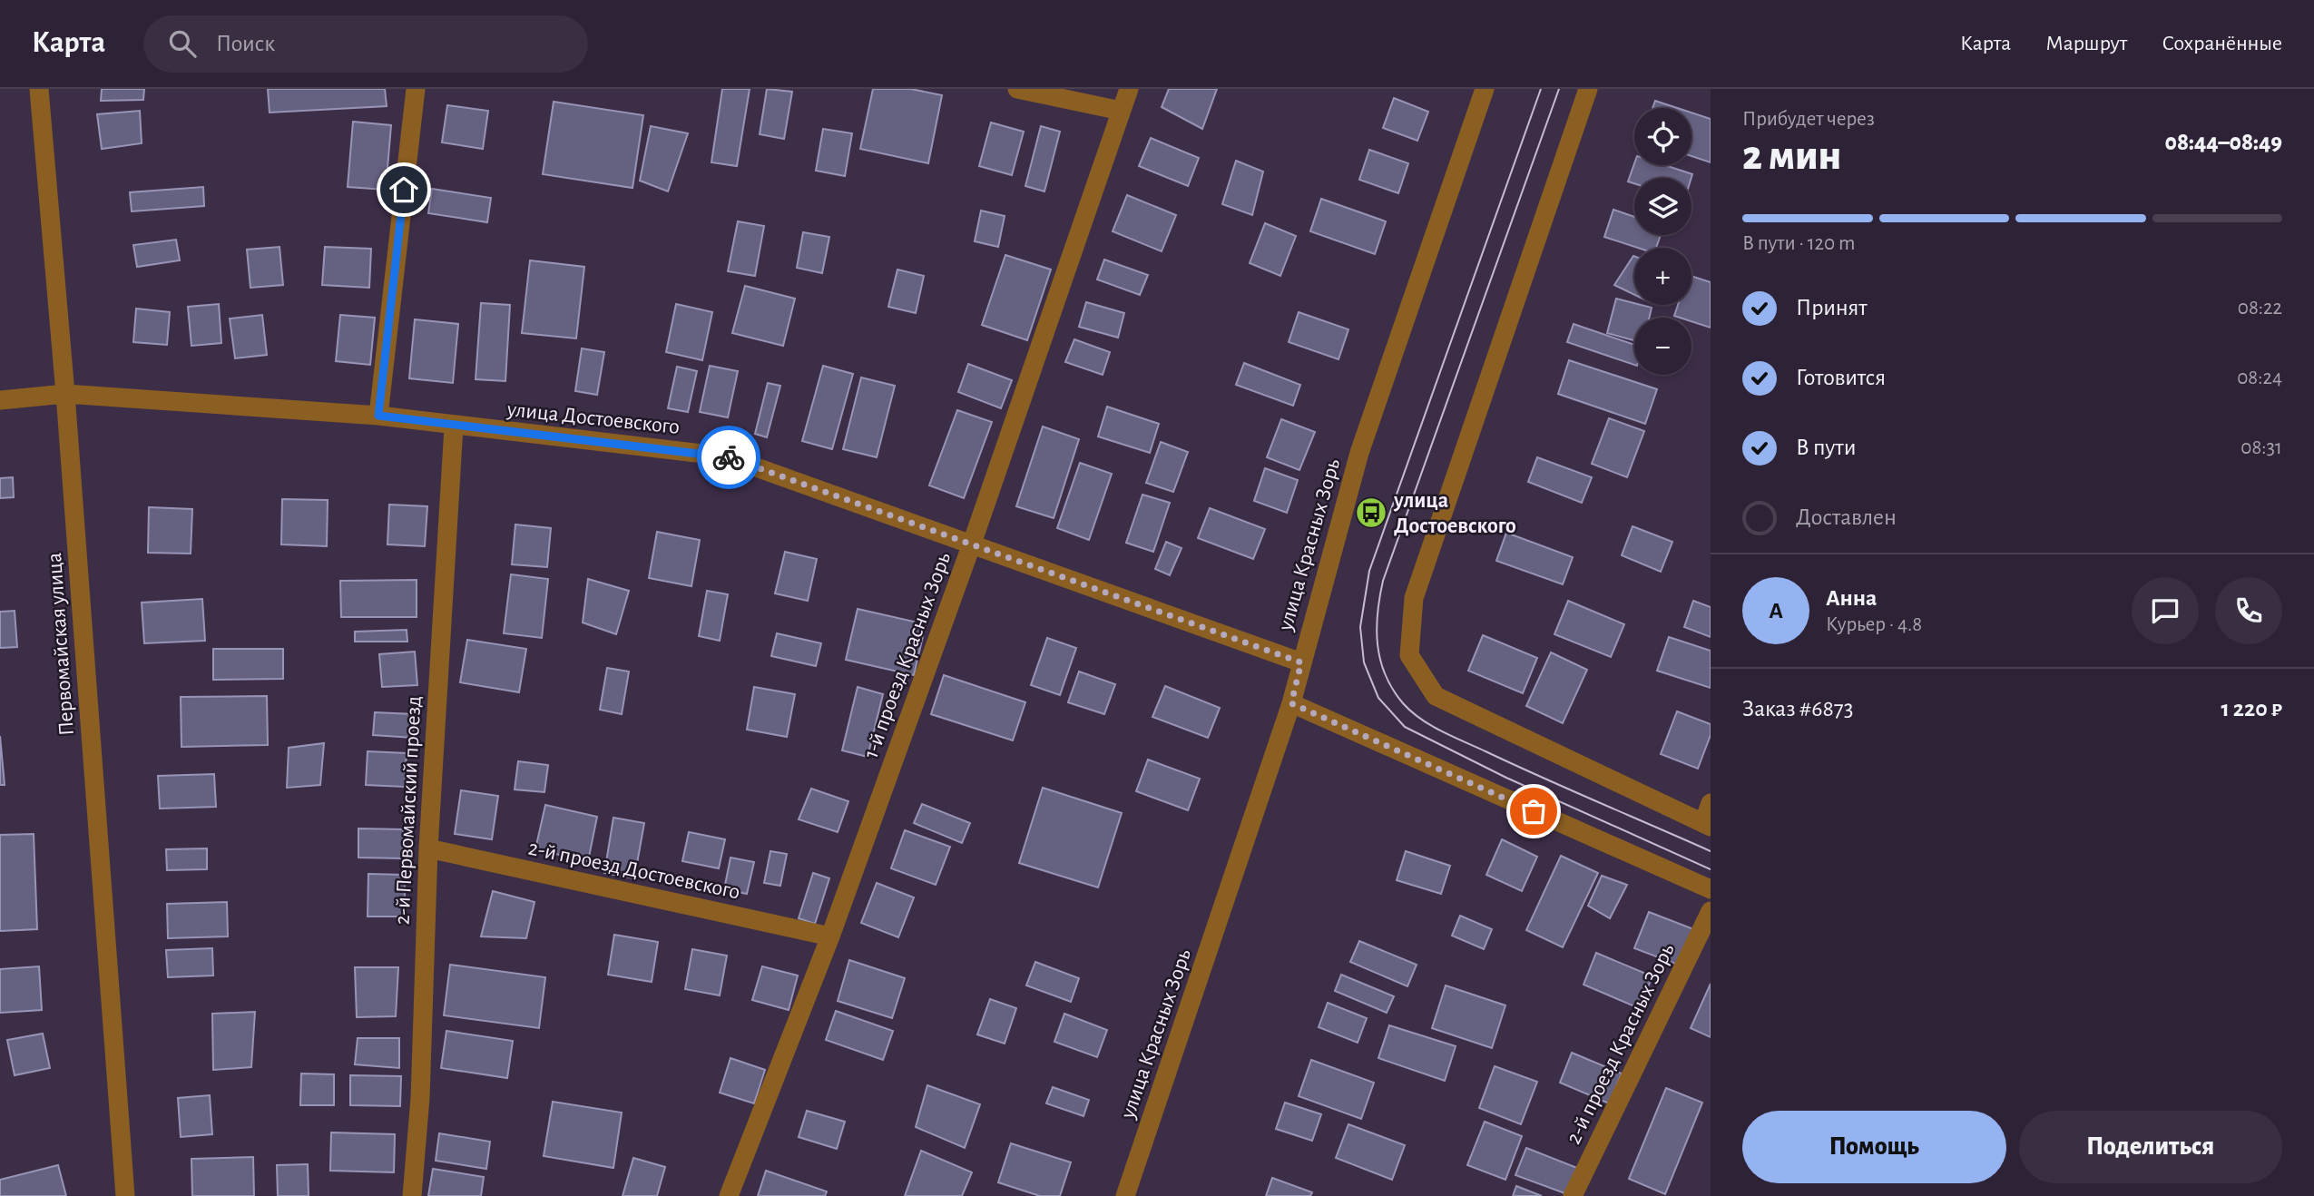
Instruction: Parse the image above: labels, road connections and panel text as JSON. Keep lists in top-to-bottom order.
{
  "streets": {
    "street": [
      "улица Достоевского",
      "улица Красных Зорь",
      "Первомайская улица",
      "1-й проезд Красных Зорь",
      "2-й Первомайский проезд",
      "2-й проезд Достоевского",
      "2-й проезд Красных Зорь"
    ]
  },
  "crossings": [
    ["улица Достоевского", "улица Красных Зорь"],
    ["улица Достоевского", "Первомайская улица"],
    ["улица Достоевского", "1-й проезд Красных Зорь"],
    ["улица Достоевского", "2-й Первомайский проезд"],
    ["1-й проезд Красных Зорь", "2-й проезд Достоевского"],
    ["2-й Первомайский проезд", "2-й проезд Достоевского"]
  ],
  "places": {
    "bus stop": ["улица Достоевского"]
  },
  "page": {
    "header": "Карта",
    "search": "Поиск",
    "nav": ["Карта", "Маршрут", "Сохранённые"],
    "heading": ["2 мин", "Прибудет через", "08:44–08:49"],
    "panel": [
      "Анна",
      "Курьер · 4.8",
      "Заказ #6873",
      "1 220 ₽"
    ],
    "map_buttons": ["+", "−"],
    "bar": "В пути · 120 m",
    "list": [
      ["Принят", "08:22"],
      ["Готовится", "08:24"],
      ["В пути", "08:31"],
      "Доставлен"
    ],
    "round": "А",
    "buttons": ["Помощь", "Поделиться"]
  }
}
